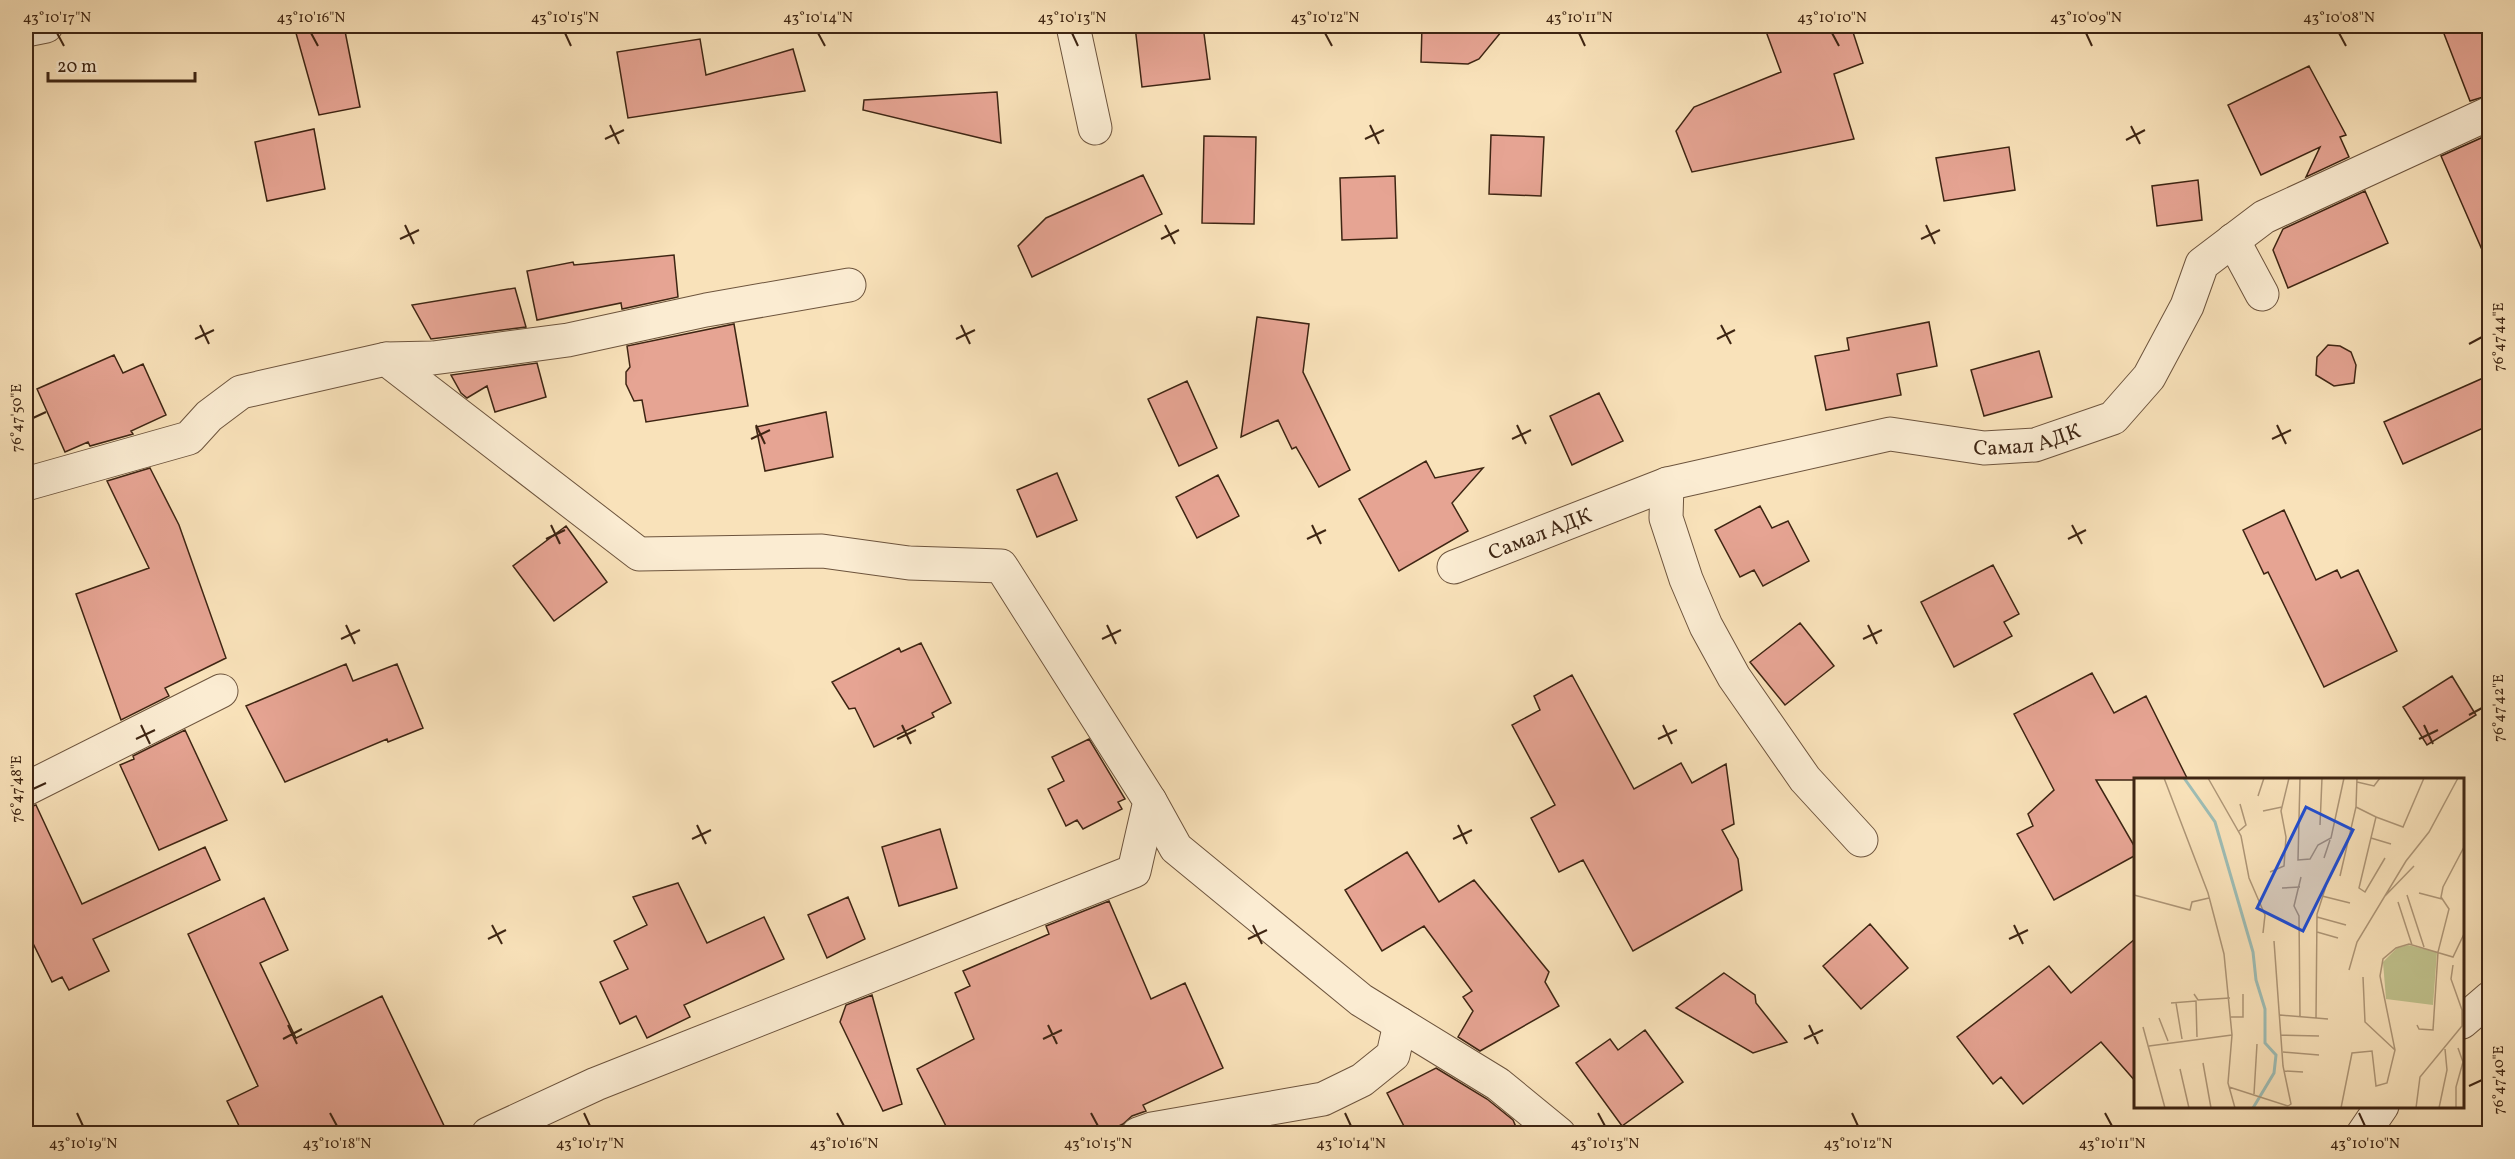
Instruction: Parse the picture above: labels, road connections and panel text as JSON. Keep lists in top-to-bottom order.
{
  "streets": {
    "street": ["Самал АДК"]
  },
  "scale_bar": "20 m",
  "coordinates": [
    "43°10'17\"N",
    "43°10'16\"N",
    "43°10'15\"N",
    "43°10'14\"N",
    "43°10'13\"N",
    "43°10'12\"N",
    "43°10'11\"N",
    "43°10'10\"N",
    "43°10'09\"N",
    "43°10'08\"N",
    "76°47'44\"E",
    "76°47'50\"E",
    "76°47'42\"E",
    "76°47'48\"E",
    "76°47'40\"E",
    "43°10'19\"N",
    "43°10'18\"N"
  ]
}
